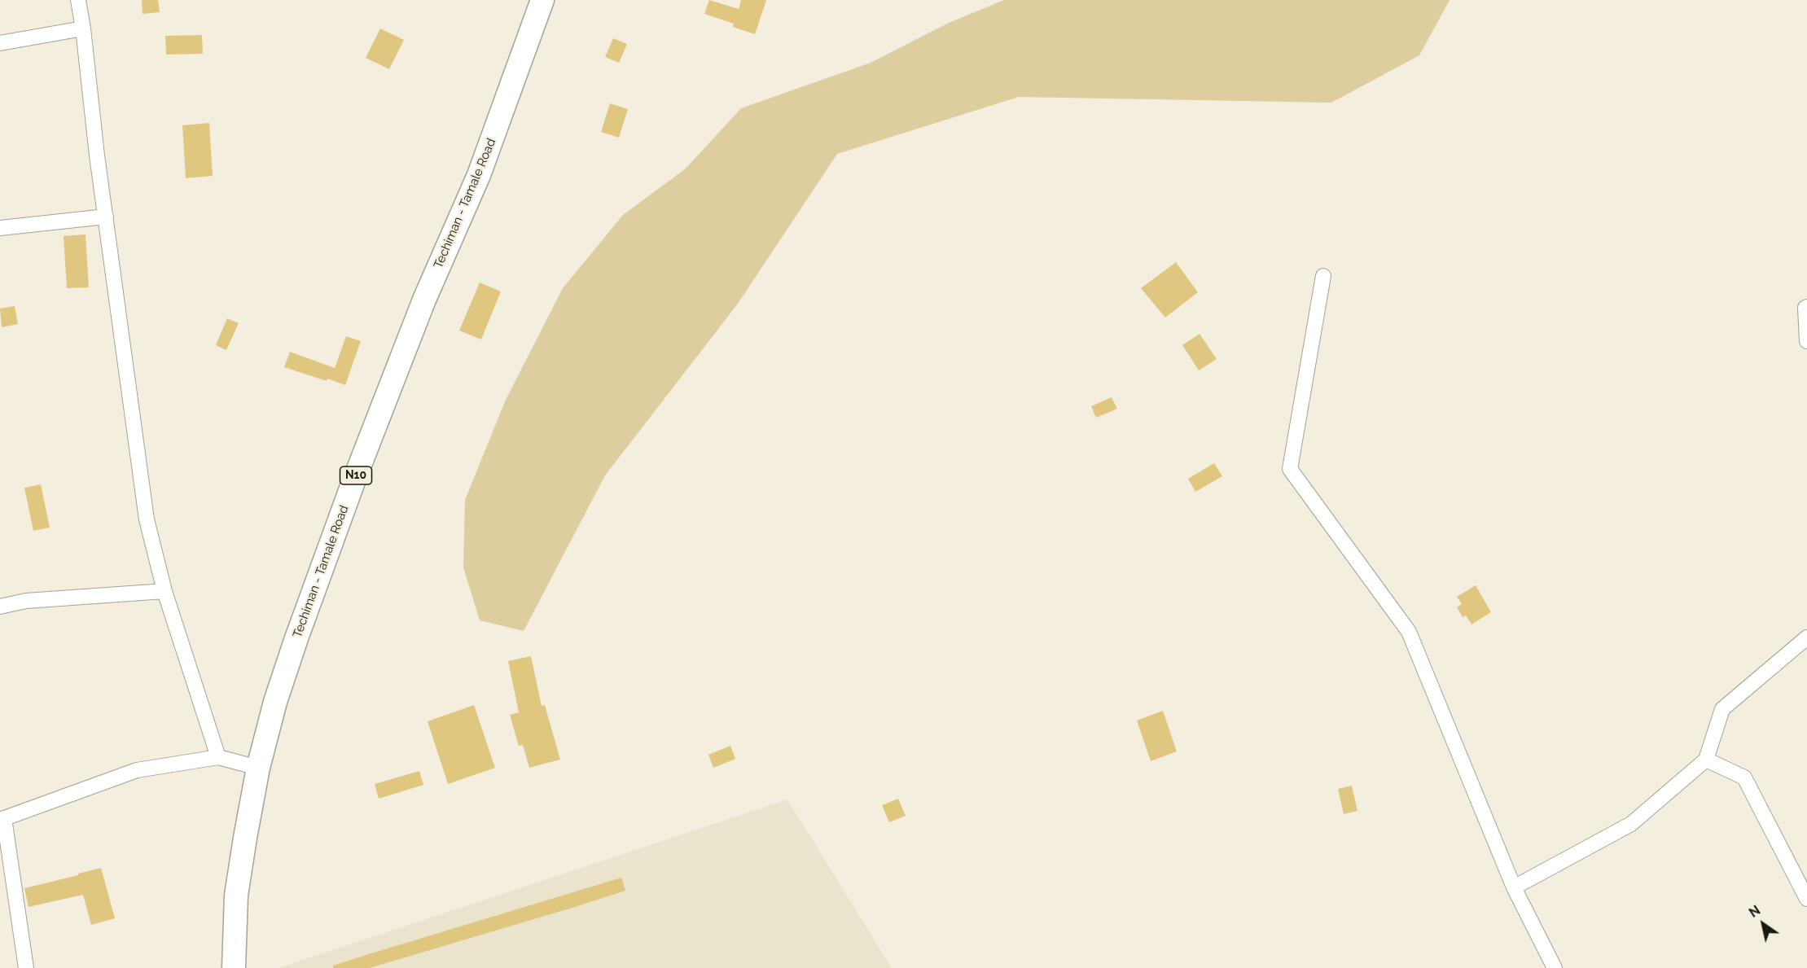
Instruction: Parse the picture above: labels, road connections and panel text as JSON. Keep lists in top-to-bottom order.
{
  "streets": {
    "highway": ["Techiman - Tamale Road", "N10"]
  },
  "north": "top left"
}
